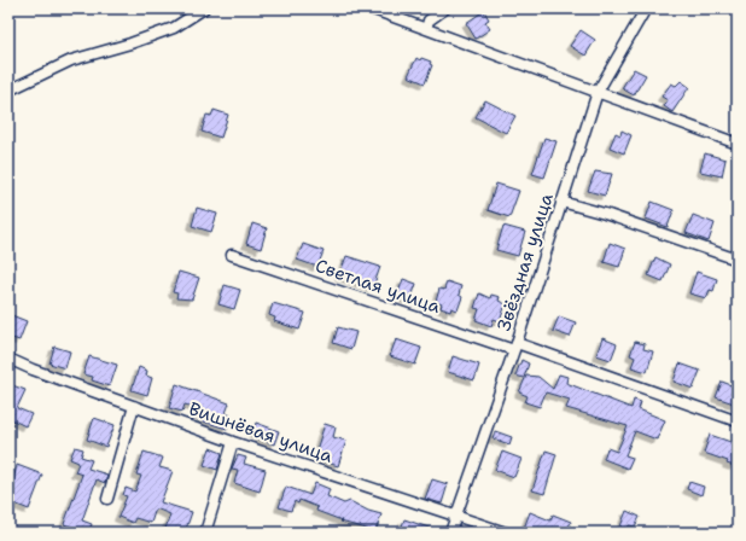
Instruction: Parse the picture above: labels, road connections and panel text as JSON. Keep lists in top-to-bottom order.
{
  "streets": {
    "street": ["Звёздная улица", "Светлая улица", "Вишнёвая улица"]
  },
  "crossings": [
    ["Звёздная улица", "Светлая улица"],
    ["Звёздная улица", "Вишнёвая улица"]
  ]
}
